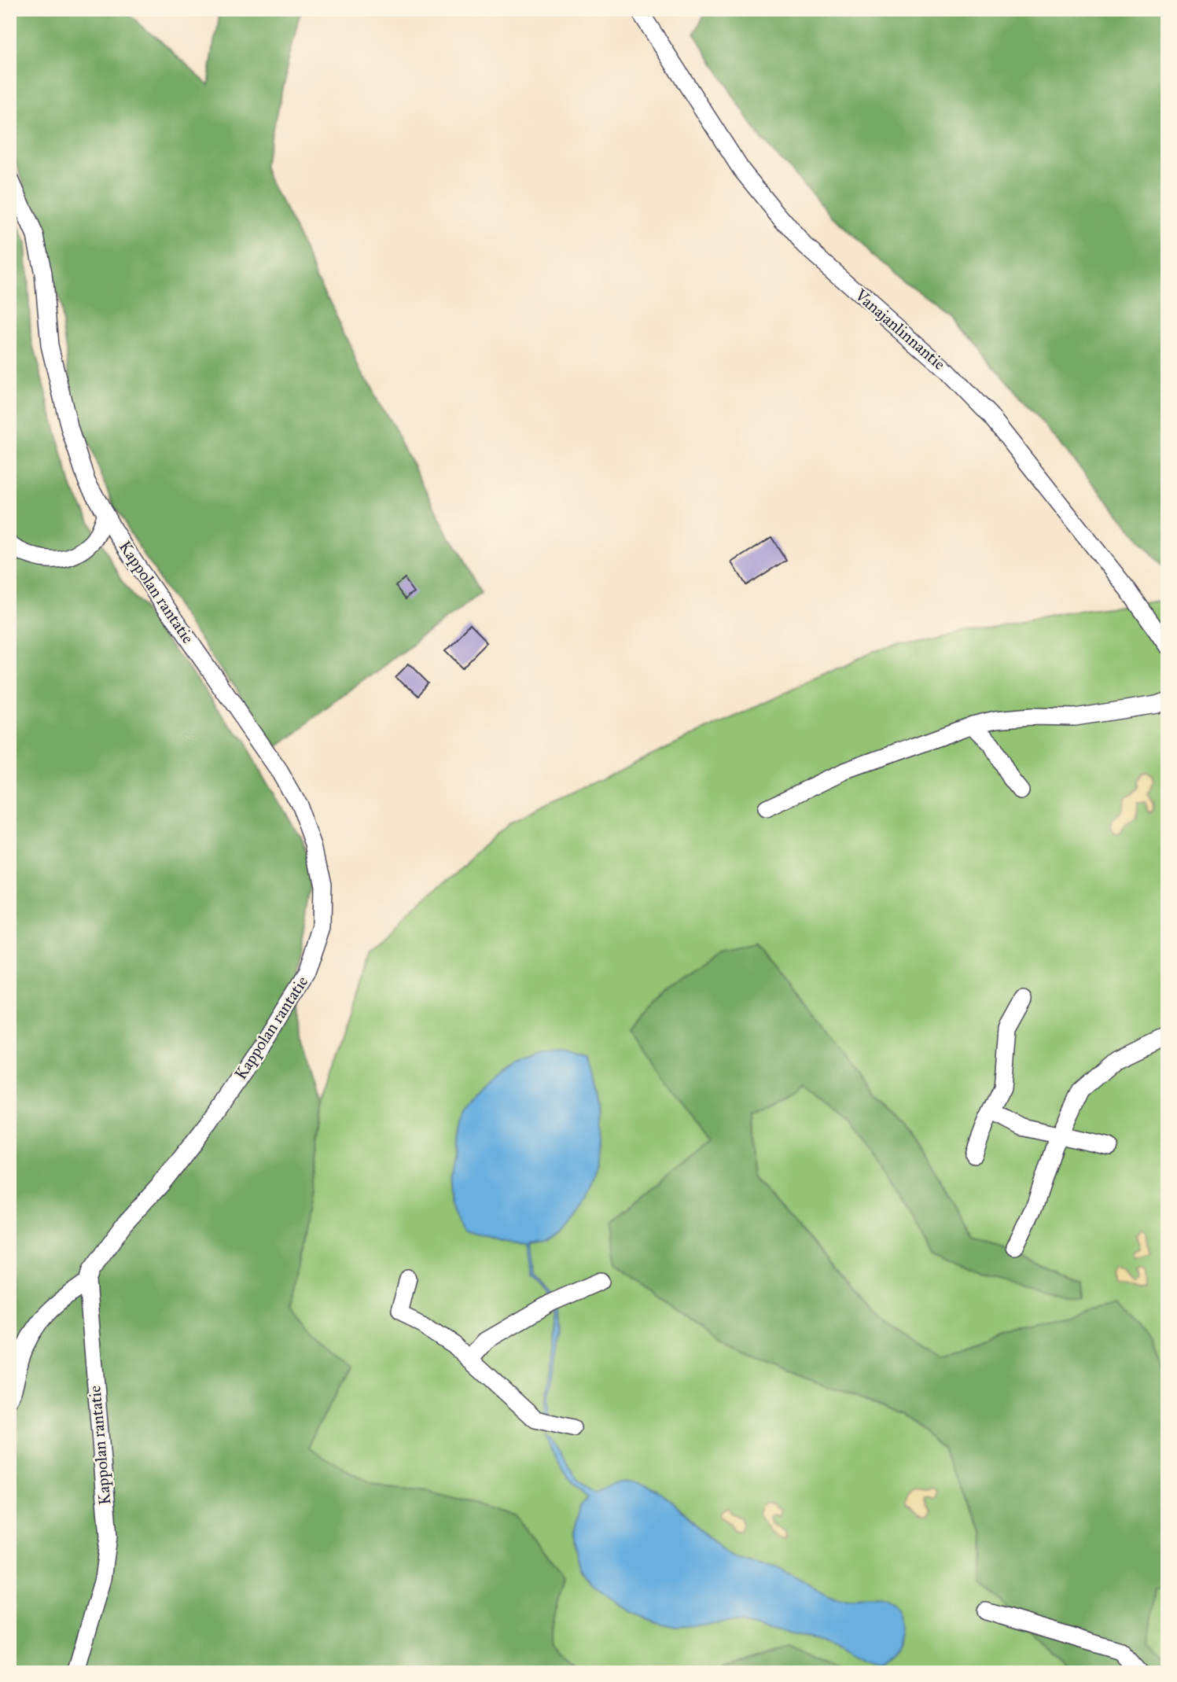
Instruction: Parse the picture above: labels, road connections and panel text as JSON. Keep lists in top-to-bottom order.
{
  "streets": {
    "street": ["Vanajanlinnantie", "Kappolan rantatie"]
  }
}
